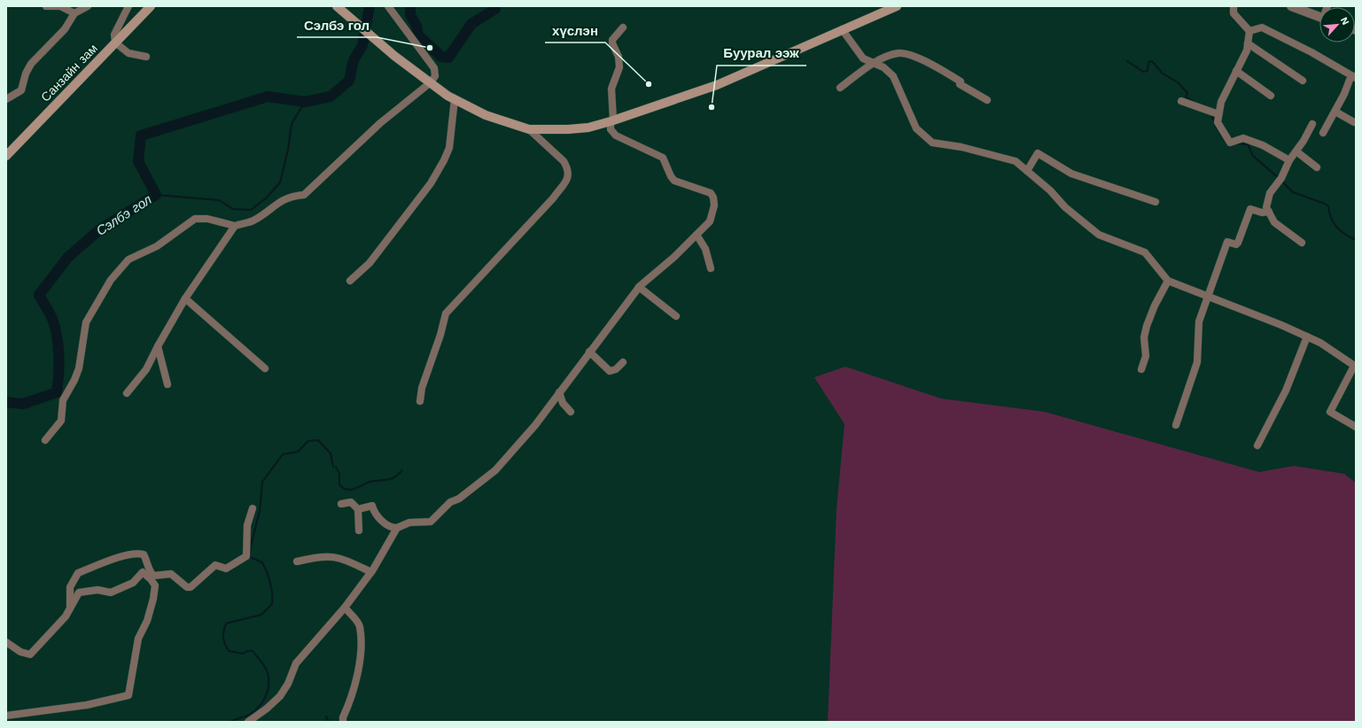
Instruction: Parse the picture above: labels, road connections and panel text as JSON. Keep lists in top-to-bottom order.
{
  "streets": {
    "main road": ["Санзайн зам"]
  },
  "water": ["Сэлбэ гол"],
  "places": ["Сэлбэ гол", "хүслэн", "Буурал ээж"],
  "north": "top right"
}
